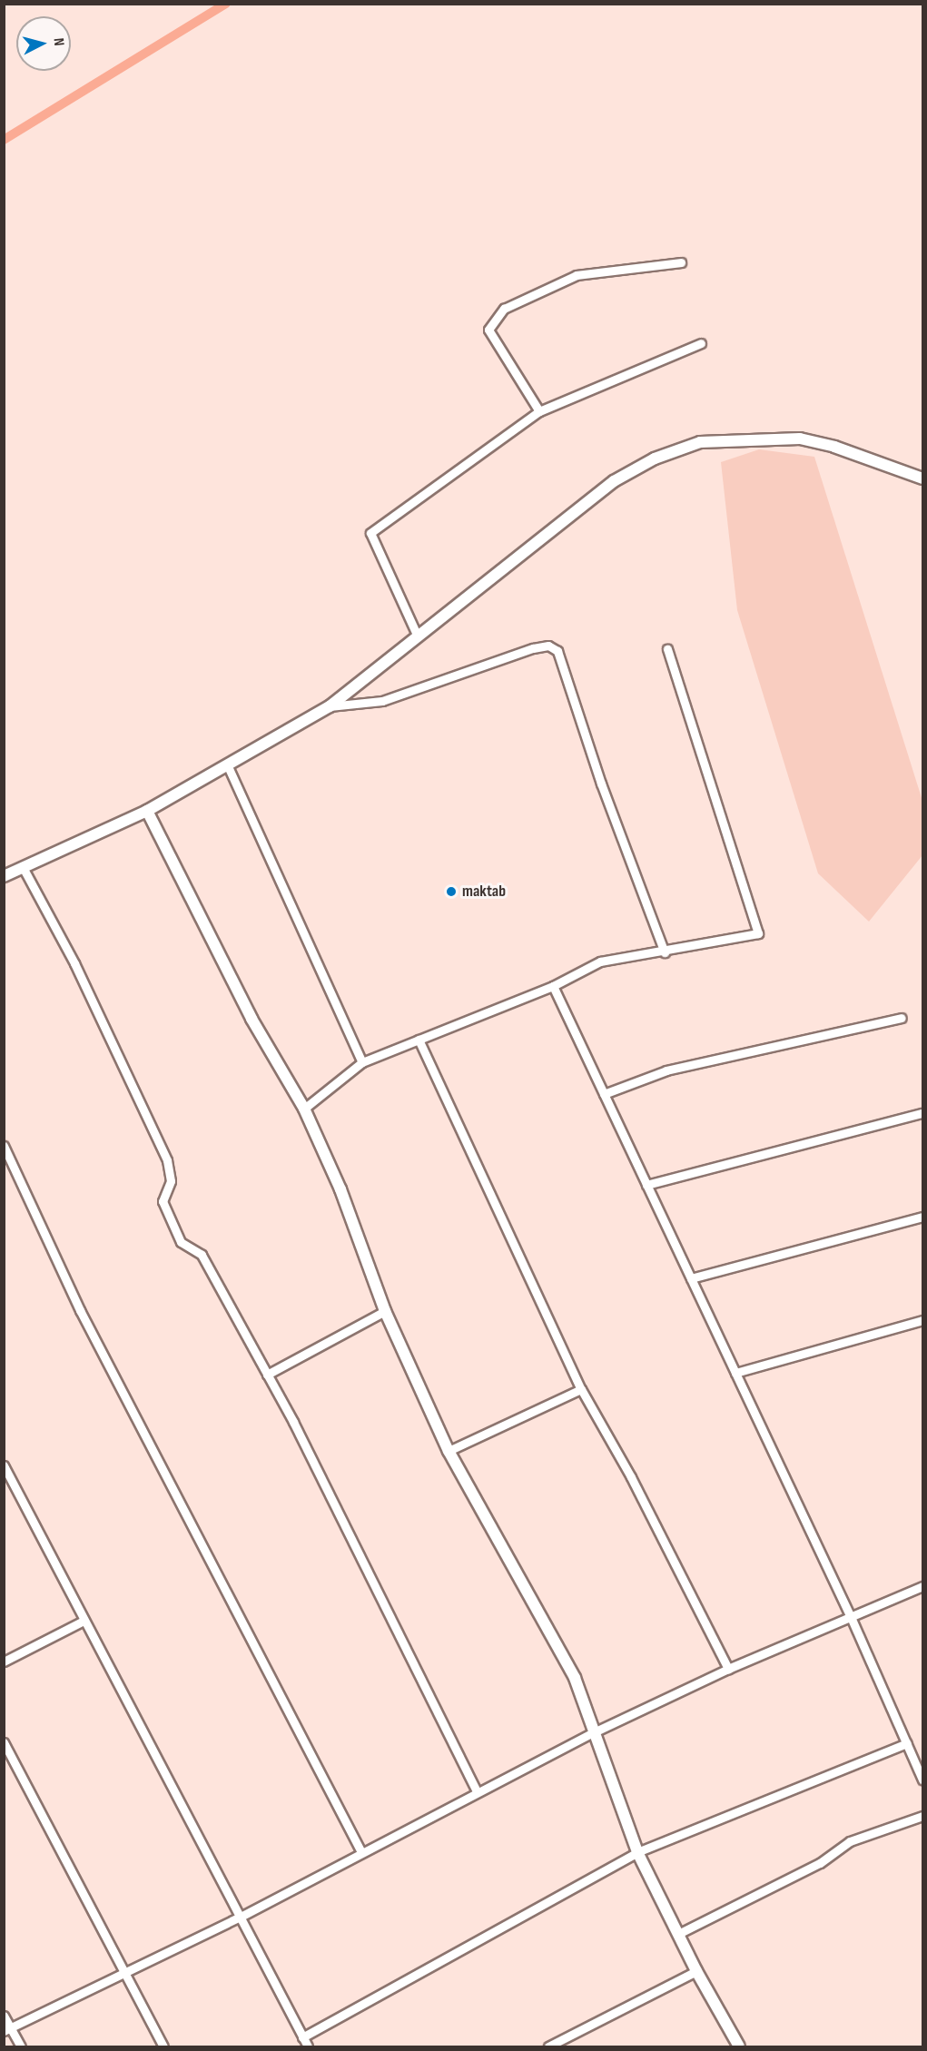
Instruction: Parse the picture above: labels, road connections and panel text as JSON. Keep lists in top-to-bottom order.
{
  "places": ["maktab"],
  "north": "right"
}
